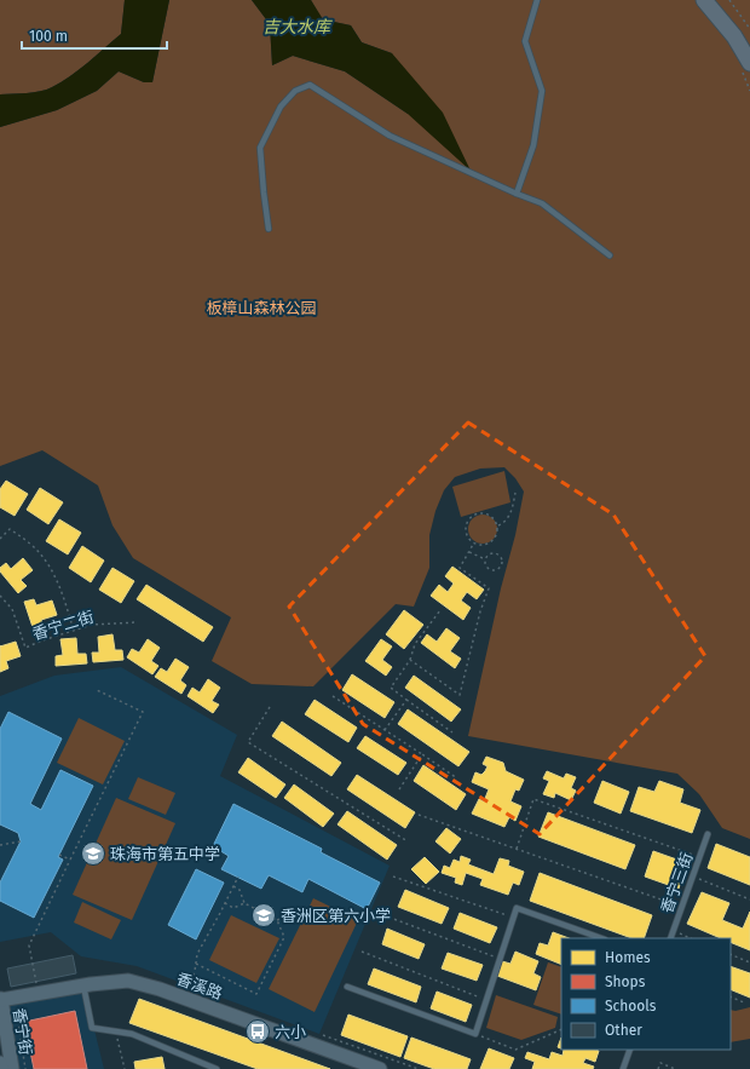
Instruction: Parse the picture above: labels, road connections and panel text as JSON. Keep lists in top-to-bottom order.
{
  "streets": {
    "street": ["香溪路", "香宁街"],
    "lane": ["香宁三街"],
    "path": ["香宁二街"]
  },
  "crossings": [
    ["香溪路", "香宁街"]
  ],
  "water": ["吉大水库"],
  "parks": ["板樟山森林公园"],
  "places": {
    "school or university": ["珠海市第五中学", "香洲区第六小学"],
    "bus stop": ["六小"]
  },
  "legend": [
    "Homes",
    "Shops",
    "Schools",
    "Other"
  ],
  "scale_bar": "100 m"
}
